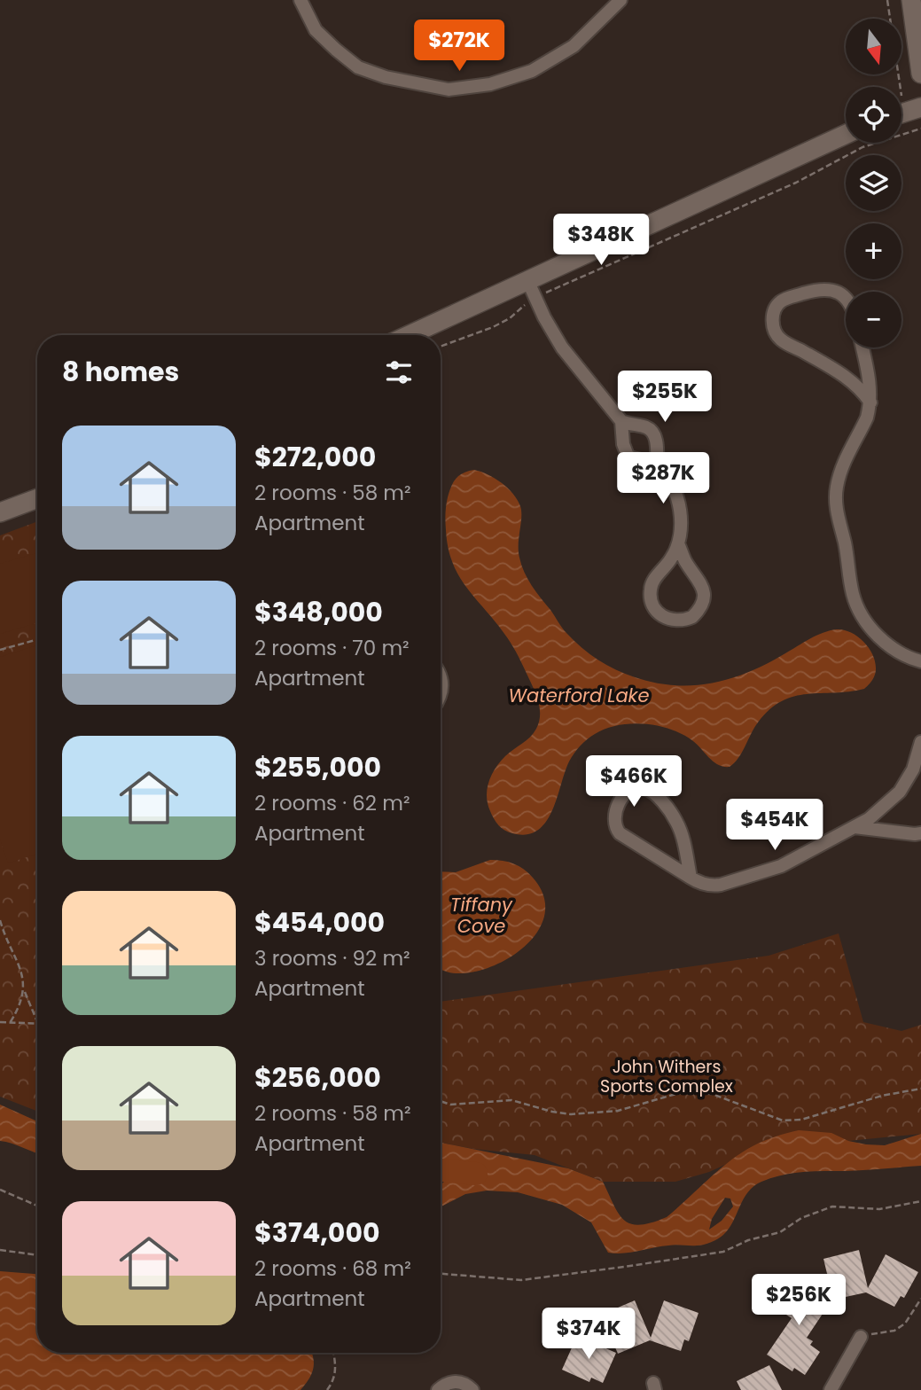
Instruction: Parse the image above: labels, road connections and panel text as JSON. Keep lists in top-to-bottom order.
{
  "water": ["Waterford Lake", "Tiffany Cove"],
  "parks": ["John Withers Sports Complex"],
  "north": "bottom",
  "page": {
    "map_buttons": ["+", "−"],
    "price": [
      "$272K",
      "$348K",
      "$255K",
      "$287K",
      "$466K",
      "$454K",
      "$256K",
      "$374K"
    ],
    "heading": "8 homes",
    "list": [
      {
        "name": "$272,000",
        "note": "2 rooms · 58 m² · Apartment"
      },
      {
        "name": "$348,000",
        "note": "2 rooms · 70 m² · Apartment"
      },
      {
        "name": "$255,000",
        "note": "2 rooms · 62 m² · Apartment"
      },
      {
        "name": "$454,000",
        "note": "3 rooms · 92 m² · Apartment"
      },
      {
        "name": "$256,000",
        "note": "2 rooms · 58 m² · Apartment"
      },
      {
        "name": "$374,000",
        "note": "2 rooms · 68 m² · Apartment"
      }
    ]
  }
}
